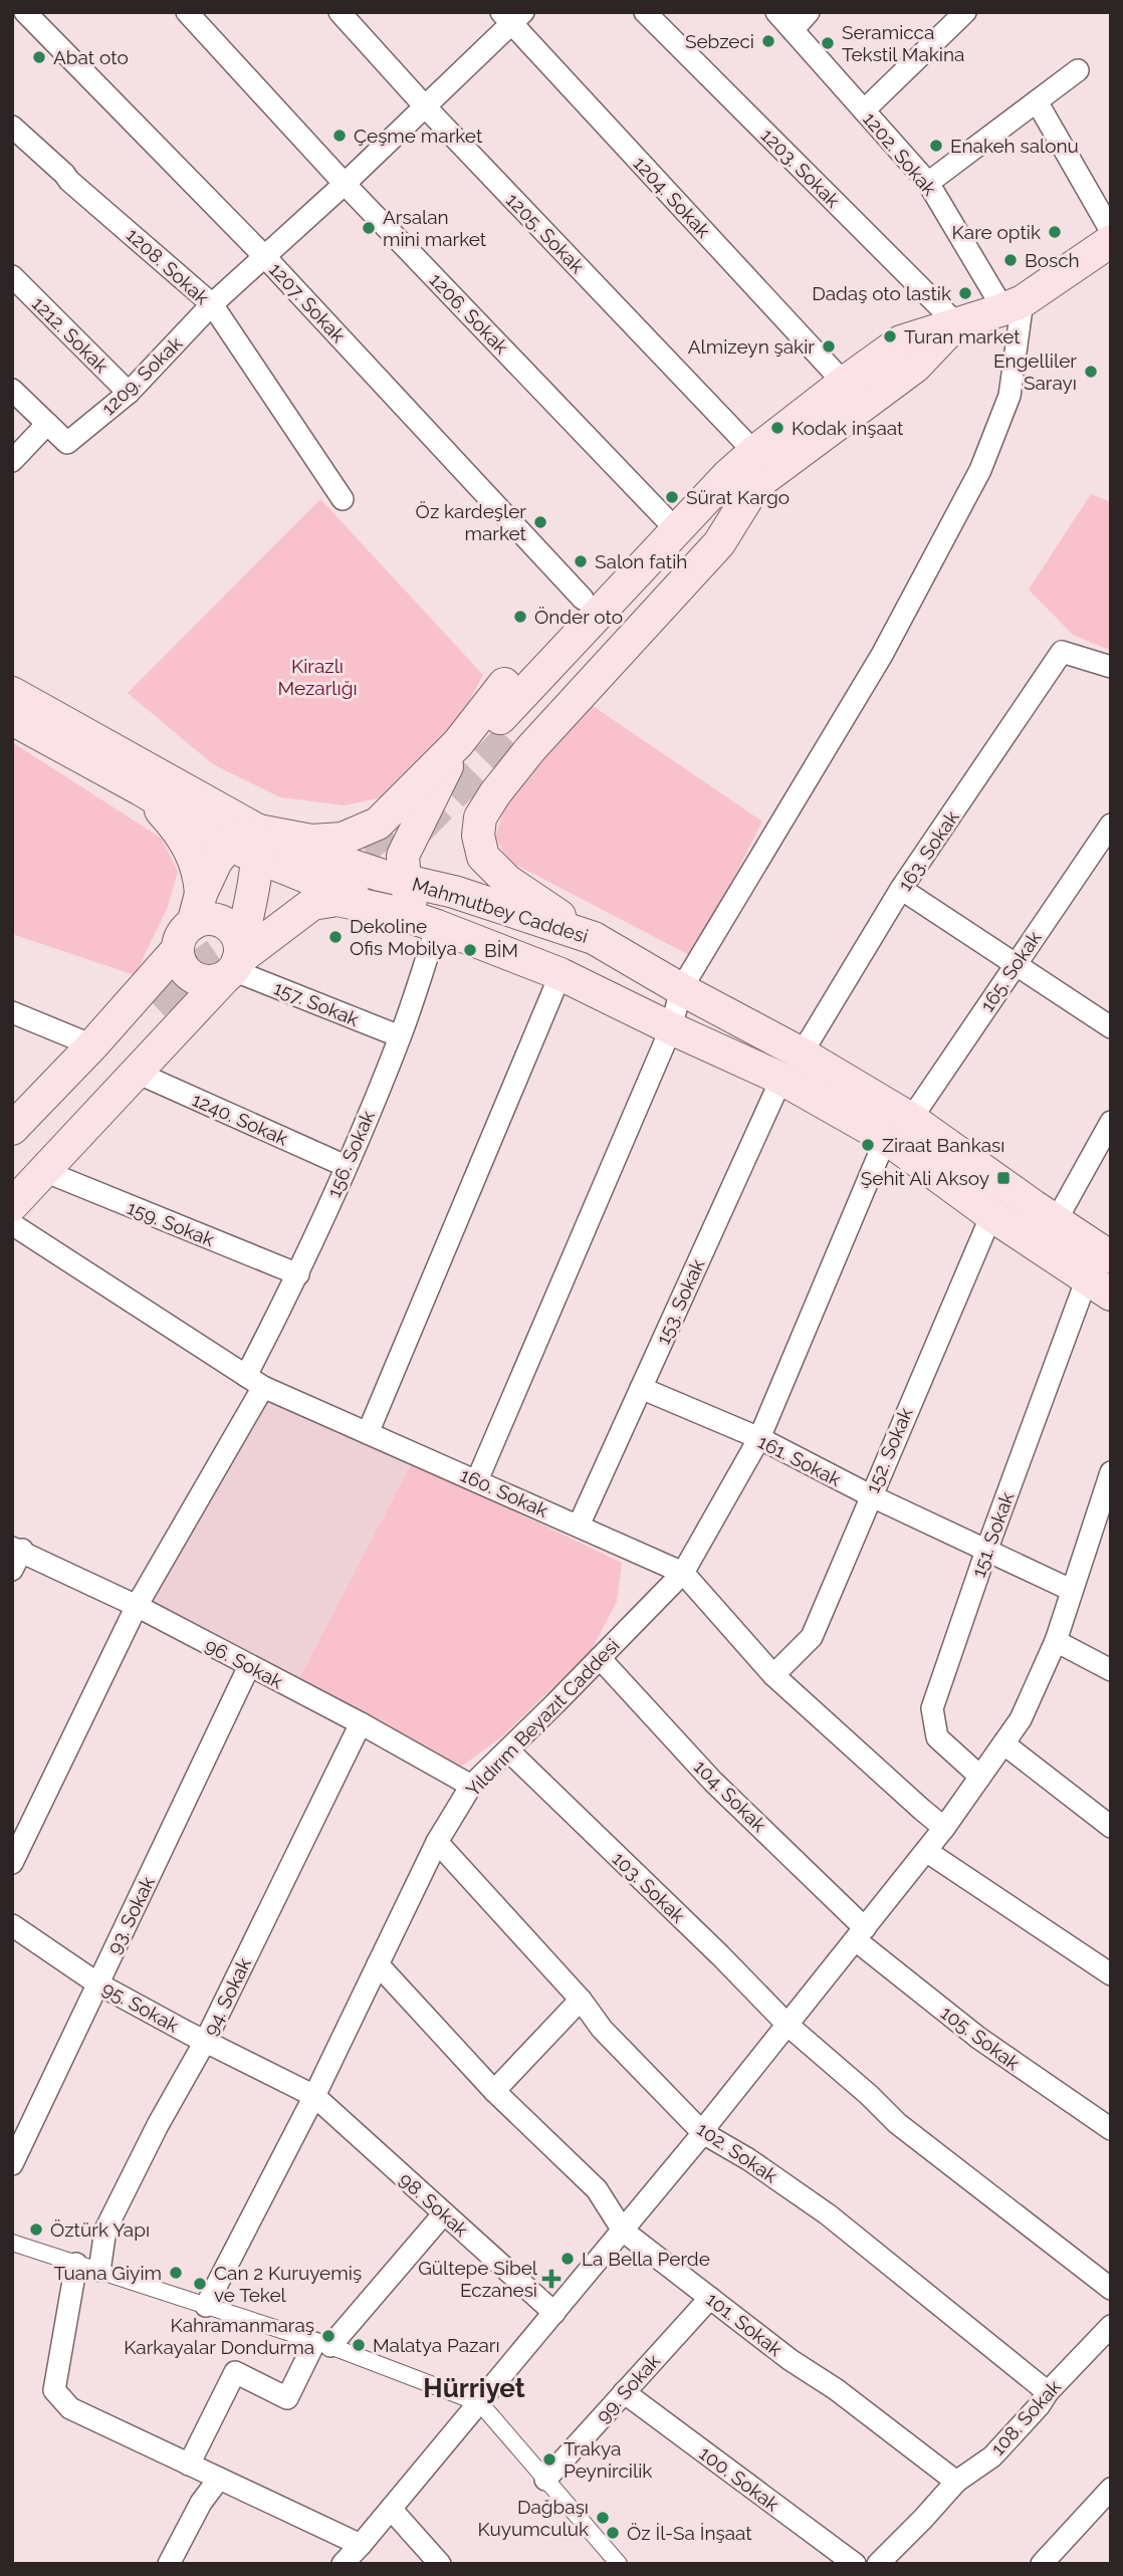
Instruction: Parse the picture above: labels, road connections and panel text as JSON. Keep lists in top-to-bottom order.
{
  "streets": {
    "main road": ["Mahmutbey Caddesi"],
    "street": [
      "1202. Sokak",
      "1203. Sokak",
      "1204. Sokak",
      "1205. Sokak",
      "1208. Sokak",
      "1207. Sokak",
      "1206. Sokak",
      "1212. Sokak",
      "1209. Sokak",
      "163. Sokak",
      "165. Sokak",
      "157. Sokak",
      "1240. Sokak",
      "156. Sokak",
      "159. Sokak",
      "153. Sokak",
      "152. Sokak",
      "161. Sokak",
      "160. Sokak",
      "151. Sokak",
      "96. Sokak",
      "Yıldırım Beyazıt Caddesi",
      "104. Sokak",
      "103. Sokak",
      "93. Sokak",
      "94. Sokak",
      "95. Sokak",
      "105. Sokak",
      "102. Sokak",
      "98. Sokak",
      "101. Sokak",
      "99. Sokak",
      "108. Sokak",
      "100. Sokak"
    ]
  },
  "crossings": [
    ["1208. Sokak", "1209. Sokak"],
    ["1207. Sokak", "1209. Sokak"],
    ["1212. Sokak", "1209. Sokak"],
    ["163. Sokak", "Mahmutbey Caddesi"],
    ["Mahmutbey Caddesi", "165. Sokak"],
    ["157. Sokak", "156. Sokak"],
    ["1240. Sokak", "156. Sokak"],
    ["156. Sokak", "159. Sokak"],
    ["156. Sokak", "160. Sokak"],
    ["156. Sokak", "96. Sokak"],
    ["153. Sokak", "161. Sokak"],
    ["153. Sokak", "160. Sokak"],
    ["152. Sokak", "161. Sokak"],
    ["152. Sokak", "160. Sokak"],
    ["161. Sokak", "151. Sokak"],
    ["161. Sokak", "Yıldırım Beyazıt Caddesi"],
    ["160. Sokak", "Yıldırım Beyazıt Caddesi"],
    ["96. Sokak", "Yıldırım Beyazıt Caddesi"],
    ["96. Sokak", "93. Sokak"],
    ["96. Sokak", "94. Sokak"],
    ["Yıldırım Beyazıt Caddesi", "104. Sokak"],
    ["Yıldırım Beyazıt Caddesi", "103. Sokak"],
    ["Yıldırım Beyazıt Caddesi", "95. Sokak"],
    ["Yıldırım Beyazıt Caddesi", "102. Sokak"],
    ["Yıldırım Beyazıt Caddesi", "98. Sokak"],
    ["Yıldırım Beyazıt Caddesi", "101. Sokak"],
    ["104. Sokak", "105. Sokak"],
    ["93. Sokak", "95. Sokak"],
    ["94. Sokak", "95. Sokak"],
    ["95. Sokak", "98. Sokak"],
    ["102. Sokak", "108. Sokak"],
    ["101. Sokak", "99. Sokak"],
    ["101. Sokak", "108. Sokak"],
    ["99. Sokak", "100. Sokak"]
  ],
  "districts": ["Hürriyet"],
  "parks": ["Kirazlı Mezarlığı"],
  "places": {
    "other": [
      "Sebzeci",
      "Seramicca Tekstil Makina",
      "Abat oto",
      "Çeşme market",
      "Enakeh salonu",
      "Arsalan mini market",
      "Kare optik",
      "Bosch",
      "Dadaş oto lastik",
      "Turan market",
      "Almizeyn şakir",
      "Engelliler Sarayı",
      "Kodak inşaat",
      "Sürat Kargo",
      "Öz kardeşler market",
      "Salon fatih",
      "Önder oto",
      "Dekoline Ofis Mobilya",
      "BİM",
      "Ziraat Bankası",
      "Öztürk Yapı",
      "La Bella Perde",
      "Tuana Giyim",
      "Can 2 Kuruyemiş ve Tekel",
      "Kahramanmaraş Karkayalar Dondurma",
      "Malatya Pazarı",
      "Trakya Peynircilik",
      "Dağbaşı Kuyumculuk",
      "Öz İl-Sa İnşaat"
    ],
    "transit": ["Şehit Ali Aksoy"],
    "health": ["Gültepe Sibel Eczanesi"]
  }
}
